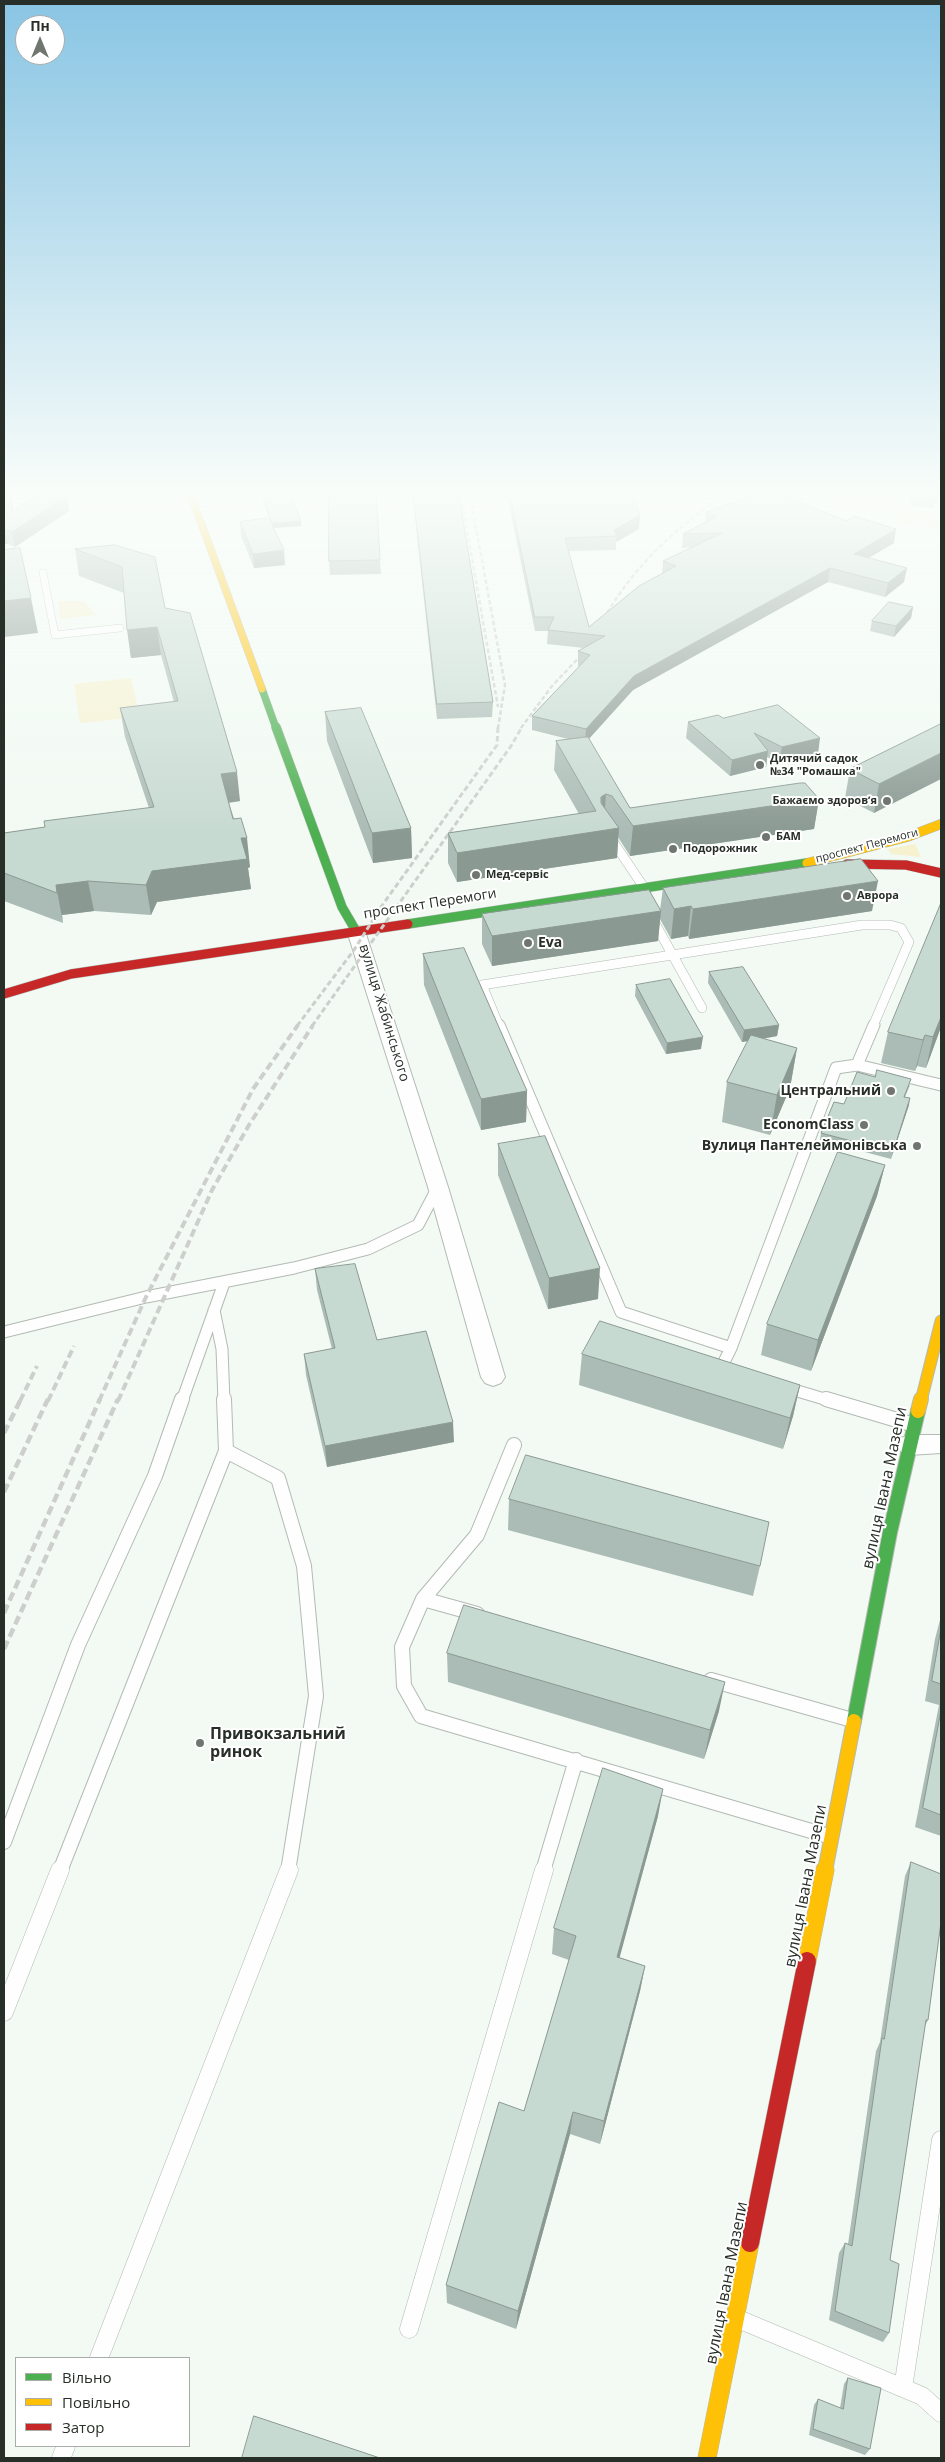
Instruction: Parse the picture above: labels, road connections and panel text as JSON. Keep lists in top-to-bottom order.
{
  "streets": {
    "main road": ["проспект Перемоги", "вулиця Жабинського", "вулиця Івана Мазепи"]
  },
  "crossings": [
    ["проспект Перемоги", "вулиця Жабинського"]
  ],
  "places": [
    "Дитячий садок №34 \"Ромашка\"",
    "Бажаємо здоровʼя",
    "БАМ",
    "Подорожник",
    "Мед-сервіс",
    "Аврора",
    "Eva",
    "Центральний",
    "EconomClass",
    "Вулиця Пантелеймонівська",
    "Привокзальний ринок"
  ],
  "legend": ["Вільно", "Повільно", "Затор"],
  "north": "top"
}
